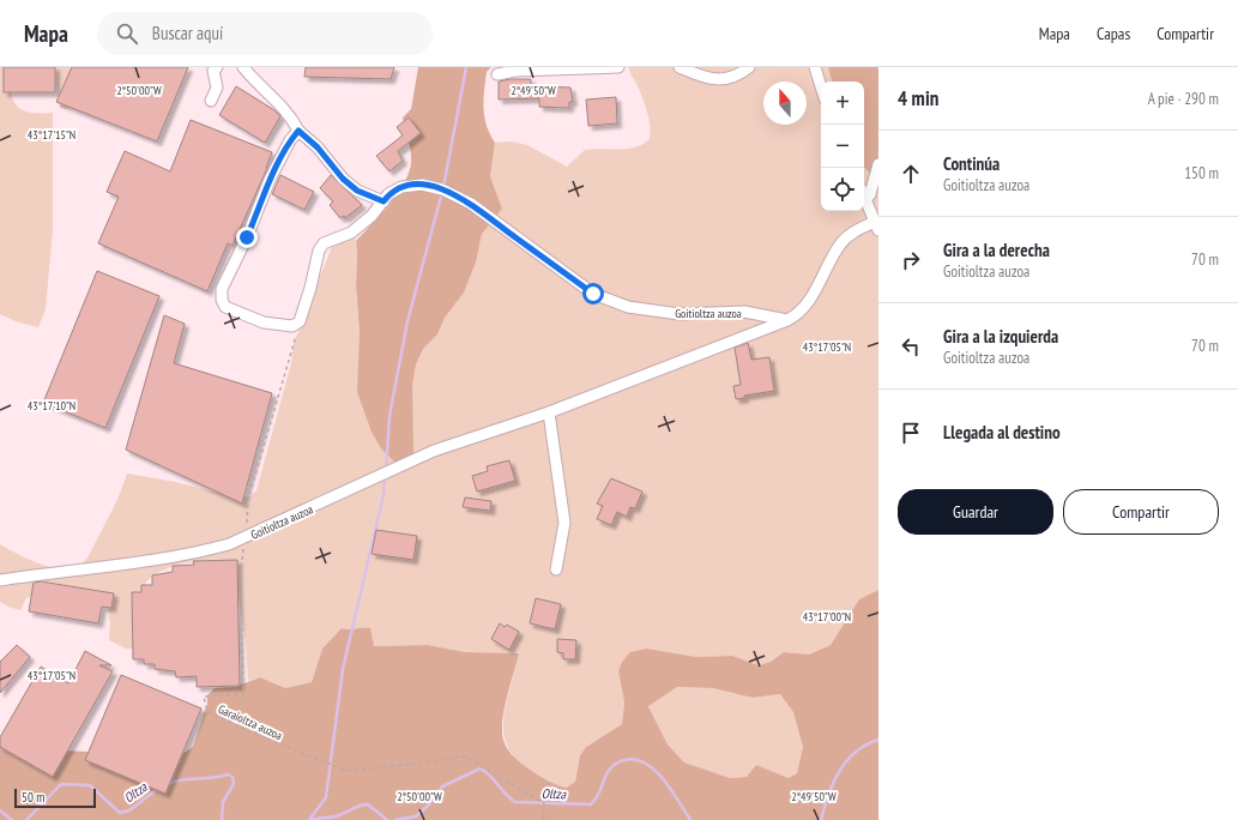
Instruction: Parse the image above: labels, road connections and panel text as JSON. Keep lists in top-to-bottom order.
{
  "streets": {
    "street": ["Goitioltza auzoa"],
    "path": ["Garaioltza auzoa"]
  },
  "crossings": [
    ["Goitioltza auzoa", "Garaioltza auzoa"]
  ],
  "water": ["Oltza"],
  "scale_bar": "50 m",
  "north": "top",
  "page": {
    "header": "Mapa",
    "search": "Buscar aquí",
    "nav": ["Mapa", "Capas", "Compartir"],
    "heading": ["4 min", "A pie · 290 m"],
    "map_buttons": ["+", "−"],
    "list": [
      ["Continúa", "Goitioltza auzoa", "150 m"],
      ["Gira a la derecha", "Goitioltza auzoa", "70 m"],
      ["Gira a la izquierda", "Goitioltza auzoa", "70 m"],
      "Llegada al destino"
    ],
    "buttons": ["Guardar", "Compartir"],
    "scale": "50 m"
  },
  "coordinates": [
    "2°50'00\"W",
    "2°49'50\"W",
    "43°17'15\"N",
    "43°17'05\"N",
    "43°17'10\"N",
    "43°17'00\"N"
  ]
}
